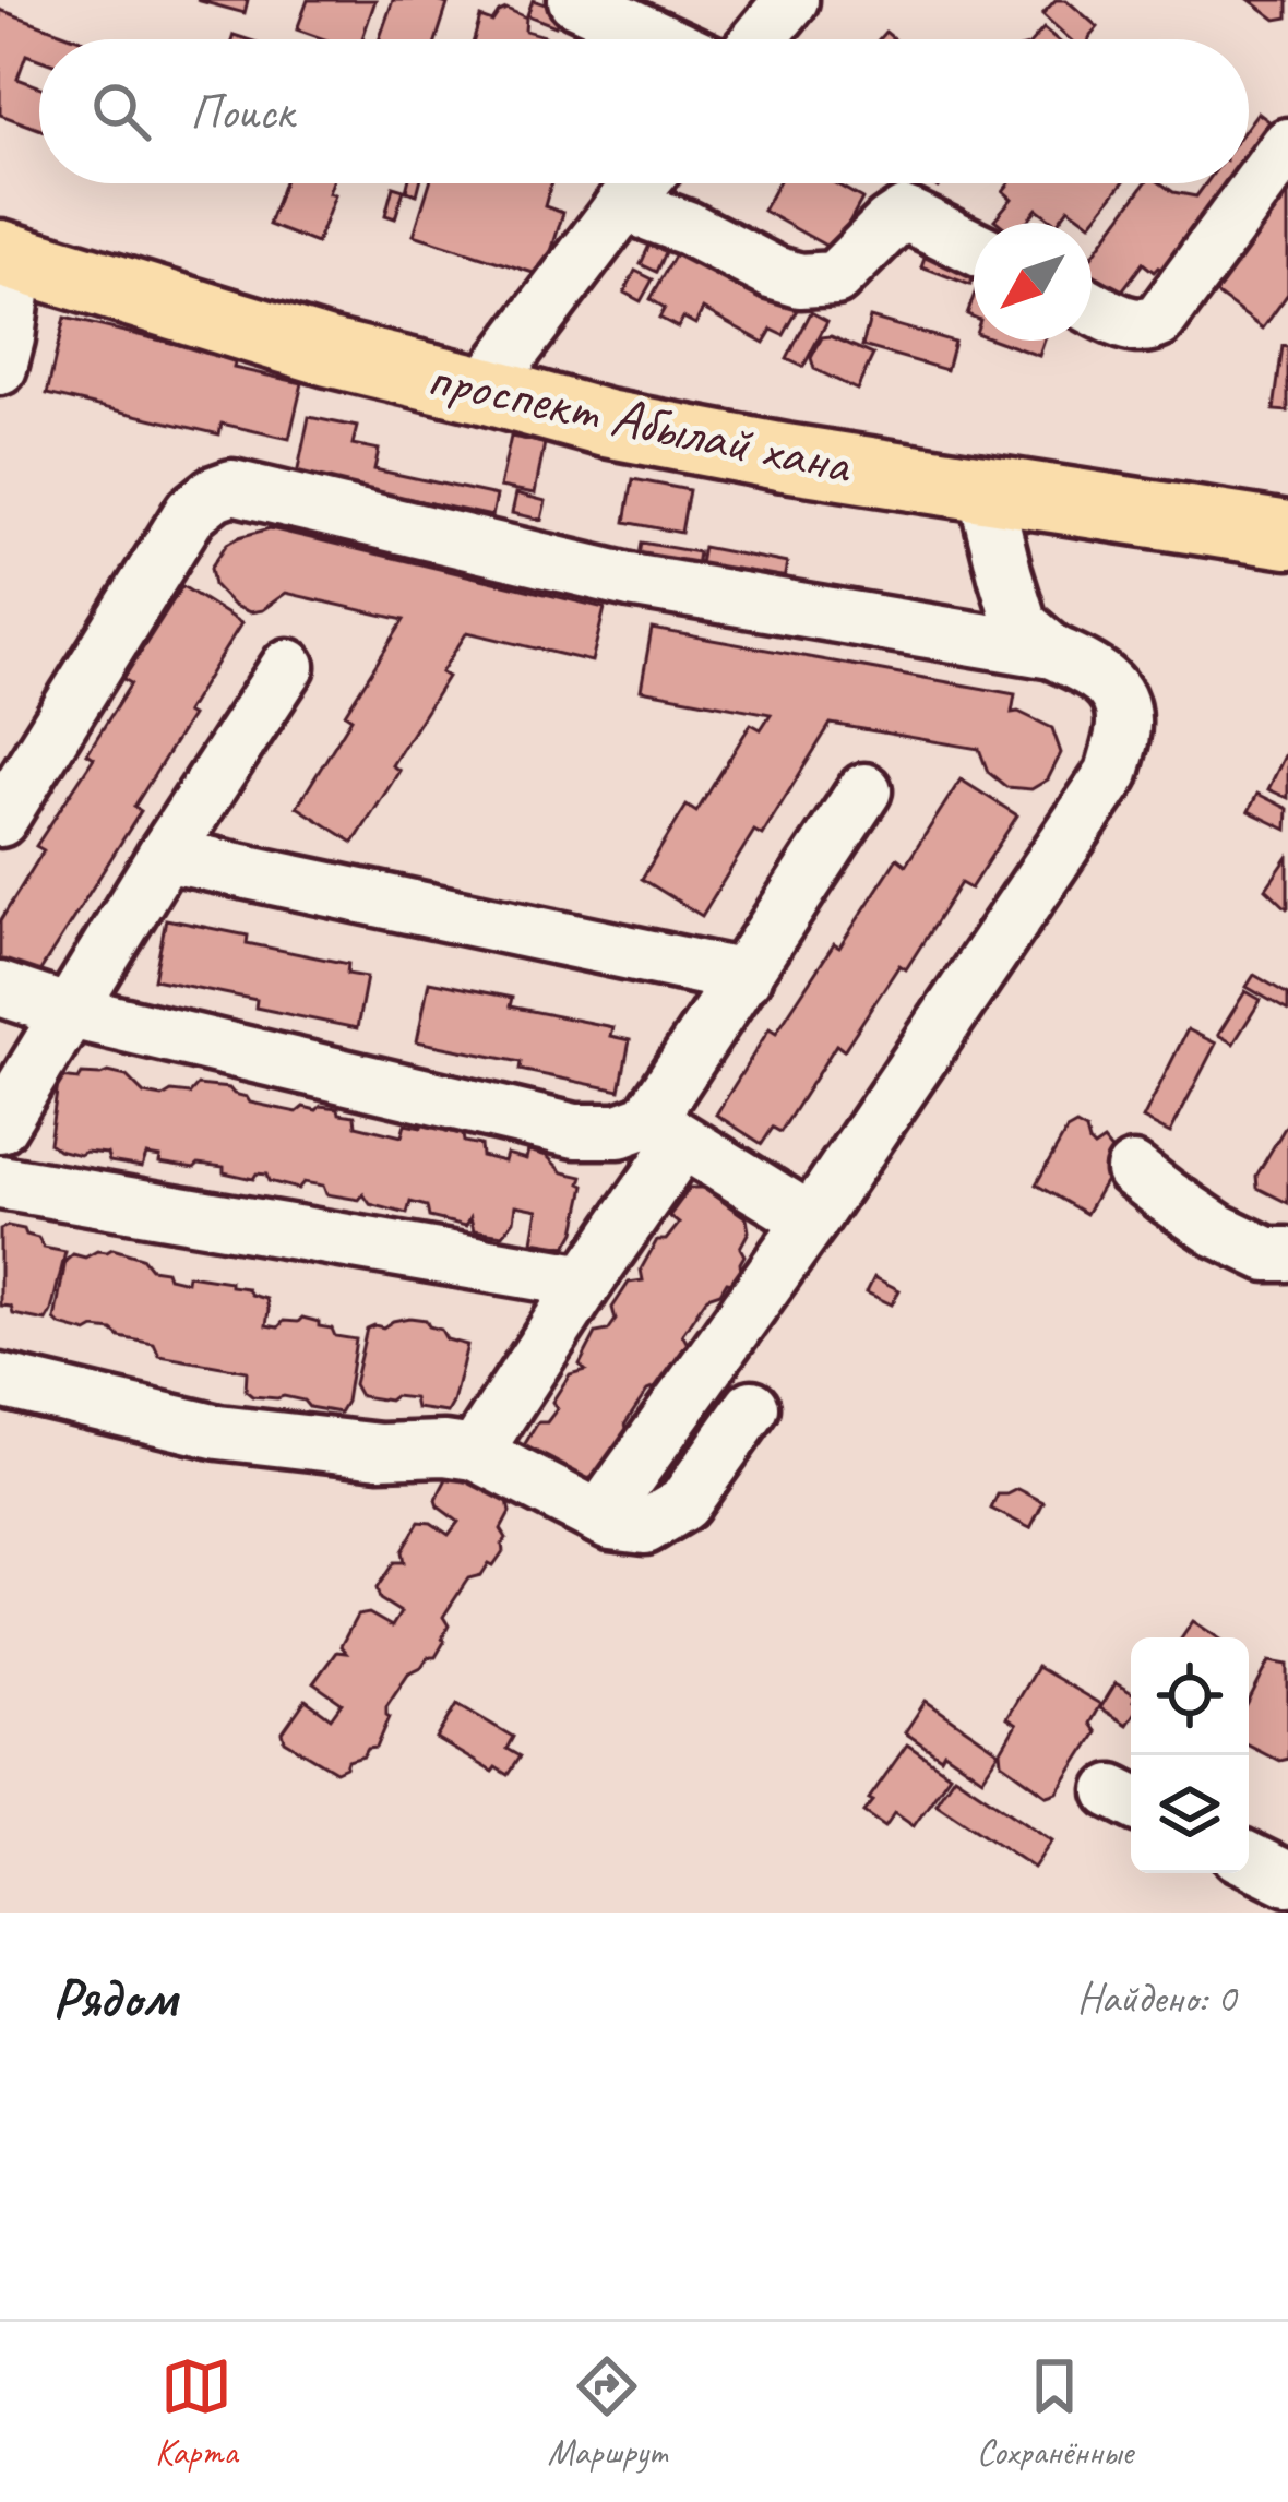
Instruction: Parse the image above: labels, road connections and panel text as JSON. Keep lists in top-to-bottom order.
{
  "streets": {
    "main road": ["проспект Абылай хана"]
  },
  "north": "bottom left",
  "page": {
    "search": "Поиск",
    "heading": ["Рядом", "Найдено: 0"],
    "nav": ["Карта", "Маршрут", "Сохранённые"]
  }
}
